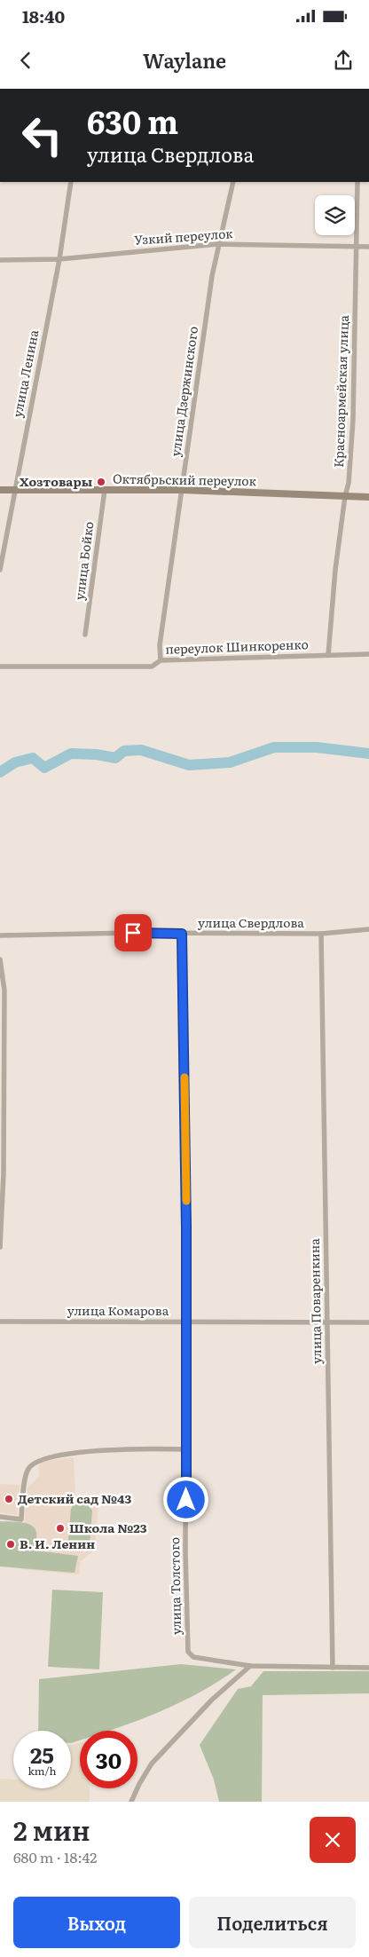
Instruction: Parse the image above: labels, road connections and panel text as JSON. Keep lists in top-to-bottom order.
{
  "streets": {
    "street": [
      "Узкий переулок",
      "улица Ленина",
      "улица Дзержинского",
      "Красноармейская улица",
      "Октябрьский переулок",
      "улица Бойко",
      "переулок Шинкоренко",
      "улица Свердлова",
      "улица Поваренкина",
      "улица Комарова",
      "улица Толстого"
    ]
  },
  "crossings": [
    ["Узкий переулок", "улица Ленина"],
    ["Узкий переулок", "улица Дзержинского"],
    ["Узкий переулок", "Красноармейская улица"],
    ["улица Ленина", "Октябрьский переулок"],
    ["улица Дзержинского", "Октябрьский переулок"],
    ["улица Дзержинского", "переулок Шинкоренко"],
    ["Красноармейская улица", "Октябрьский переулок"],
    ["Красноармейская улица", "переулок Шинкоренко"],
    ["Октябрьский переулок", "улица Бойко"],
    ["улица Свердлова", "улица Поваренкина"],
    ["улица Свердлова", "улица Толстого"],
    ["улица Поваренкина", "улица Комарова"],
    ["улица Комарова", "улица Толстого"]
  ],
  "places": [
    "Хозтовары",
    "Детский сад №43",
    "Школа №23",
    "В. И. Ленин"
  ],
  "page": {
    "status": "18:40",
    "header": "Waylane",
    "turn": ["630 m", "улица Свердлова"],
    "speed": "25 km/h",
    "limit": "30",
    "heading": ["2 мин", "680 m · 18:42"],
    "buttons": ["Выход", "Поделиться"]
  }
}
